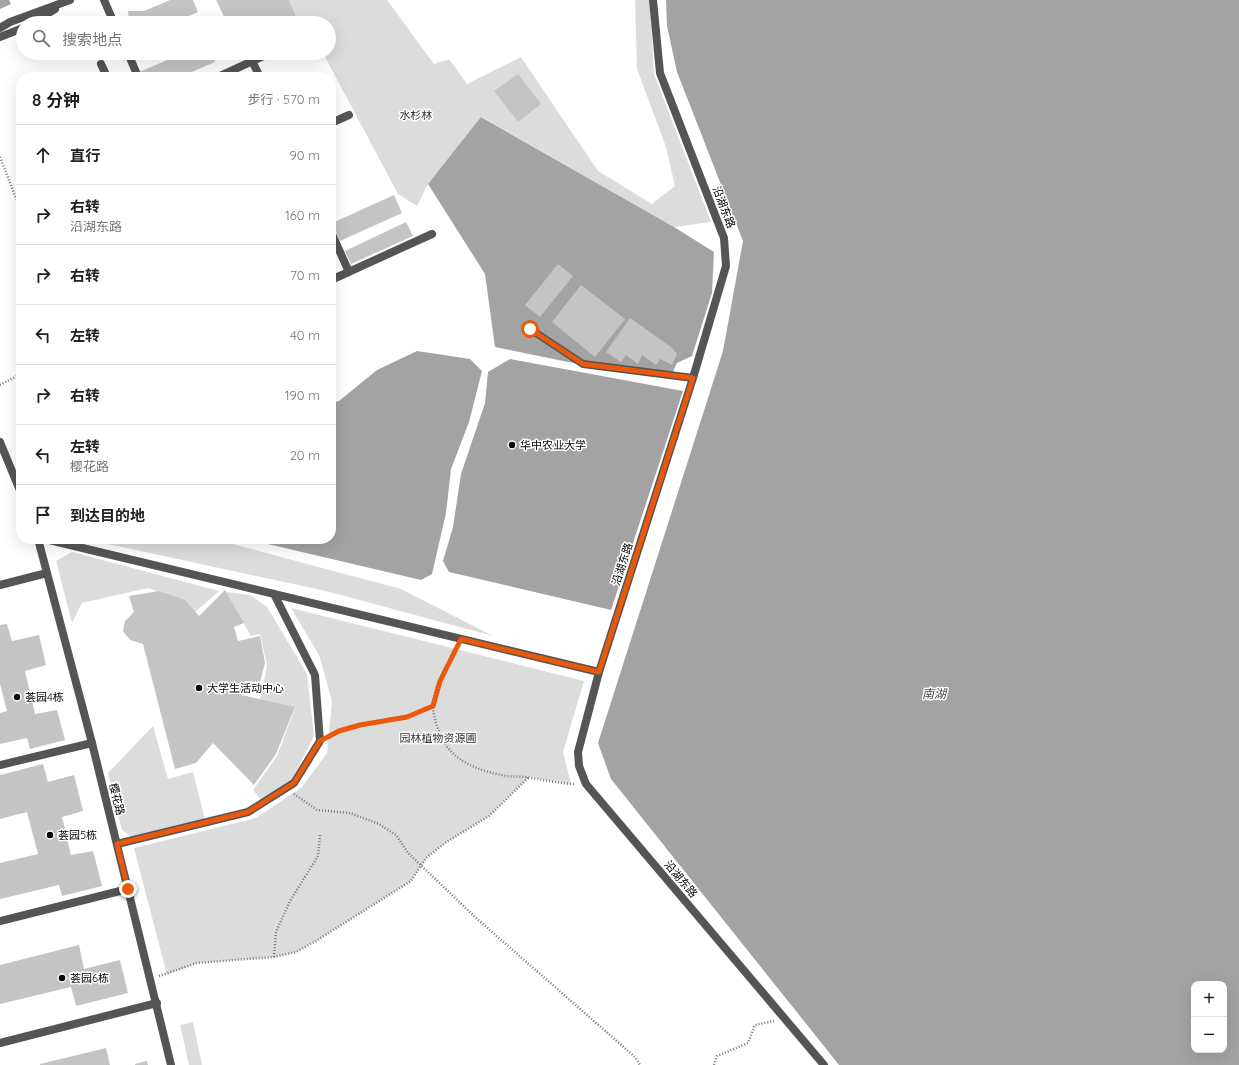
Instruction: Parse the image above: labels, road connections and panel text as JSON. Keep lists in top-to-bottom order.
{
  "streets": {
    "street": ["沿湖东路", "樱花路"]
  },
  "water": ["南湖"],
  "parks": ["水杉林", "园林植物资源圃"],
  "places": [
    "华中农业大学",
    "大学生活动中心",
    "荟园4栋",
    "荟园5栋",
    "荟园6栋"
  ],
  "page": {
    "search": "搜索地点",
    "heading": ["8 分钟", "步行 · 570 m"],
    "list": [
      ["直行", "90 m"],
      ["右转", "沿湖东路", "160 m"],
      ["右转", "70 m"],
      ["左转", "40 m"],
      ["右转", "190 m"],
      ["左转", "樱花路", "20 m"],
      "到达目的地"
    ],
    "map_buttons": ["+", "−"]
  }
}
